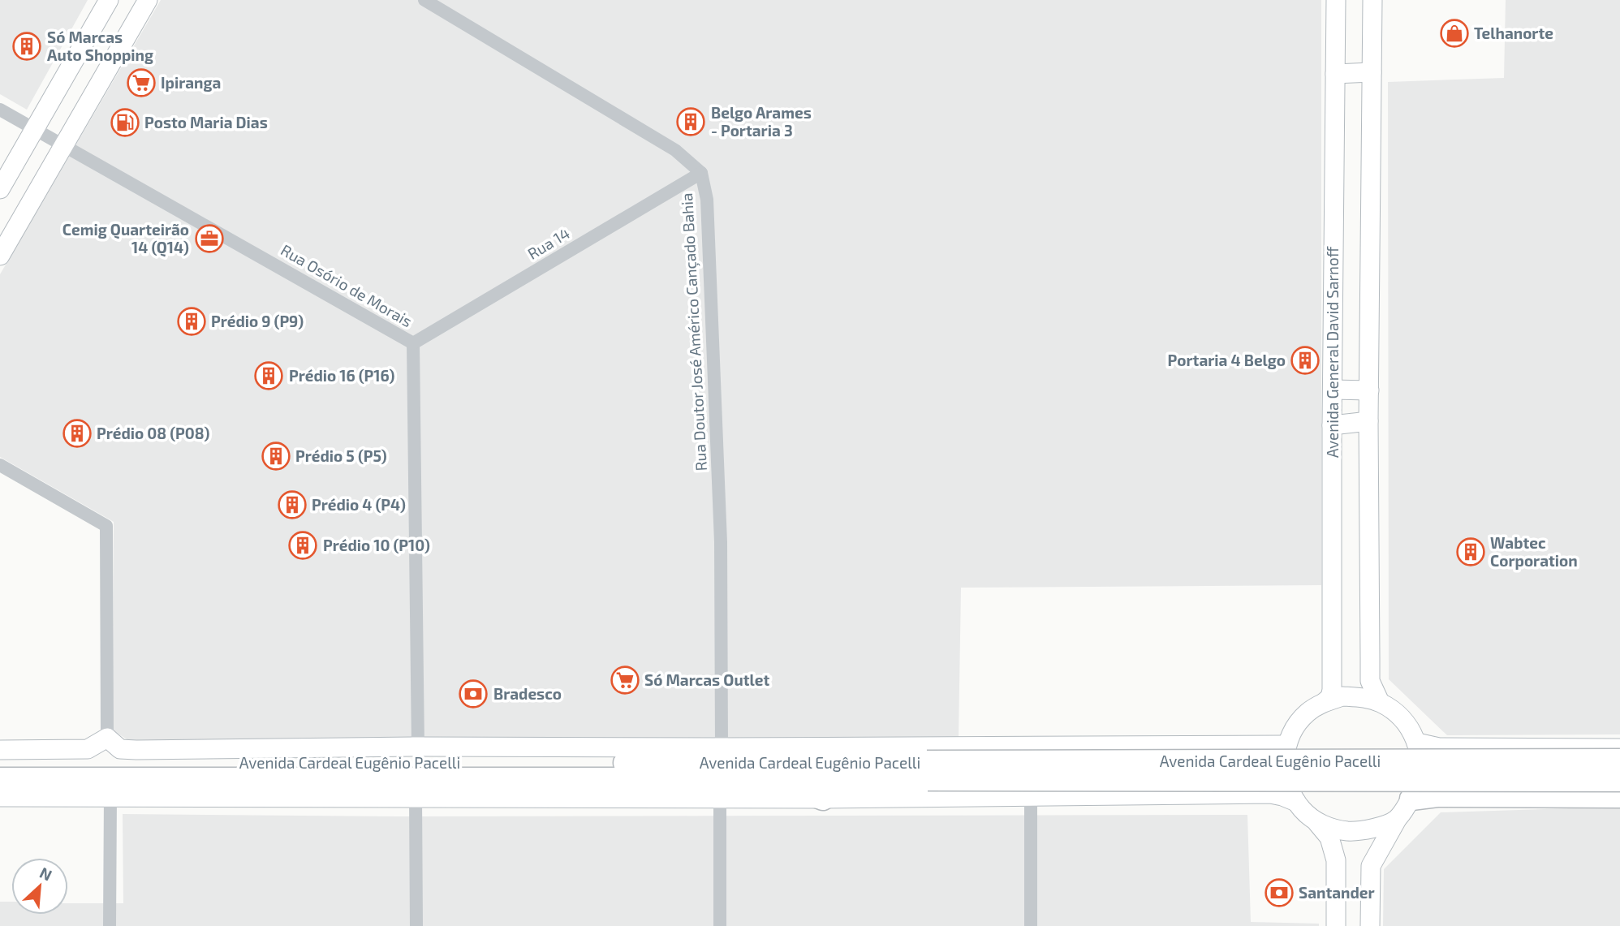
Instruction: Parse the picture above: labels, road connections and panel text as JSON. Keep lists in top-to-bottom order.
{
  "streets": {
    "highway": ["Avenida Cardeal Eugênio Pacelli"],
    "main road": ["Avenida General David Sarnoff"],
    "street": ["Rua 14", "Rua Osório de Morais", "Rua Doutor José Américo Cançado Bahia"]
  },
  "crossings": [
    ["Rua 14", "Rua Osório de Morais"],
    ["Rua 14", "Rua Doutor José Américo Cançado Bahia"],
    ["Rua Osório de Morais", "Avenida Cardeal Eugênio Pacelli"],
    ["Rua Doutor José Américo Cançado Bahia", "Avenida Cardeal Eugênio Pacelli"],
    ["Avenida General David Sarnoff", "Avenida Cardeal Eugênio Pacelli"]
  ],
  "places": {
    "shop": ["Telhanorte"],
    "building": [
      "Só Marcas Auto Shopping",
      "Belgo Arames - Portaria 3",
      "Prédio 9 (P9)",
      "Portaria 4 Belgo",
      "Prédio 16 (P16)",
      "Prédio 08 (P08)",
      "Prédio 5 (P5)",
      "Prédio 4 (P4)",
      "Prédio 10 (P10)",
      "Wabtec Corporation"
    ],
    "supermarket": ["Ipiranga", "Só Marcas Outlet"],
    "fuel station": ["Posto Maria Dias"],
    "office": ["Cemig Quarteirão 14 (Q14)"],
    "bank": ["Bradesco", "Santander"]
  },
  "north": "top right"
}
